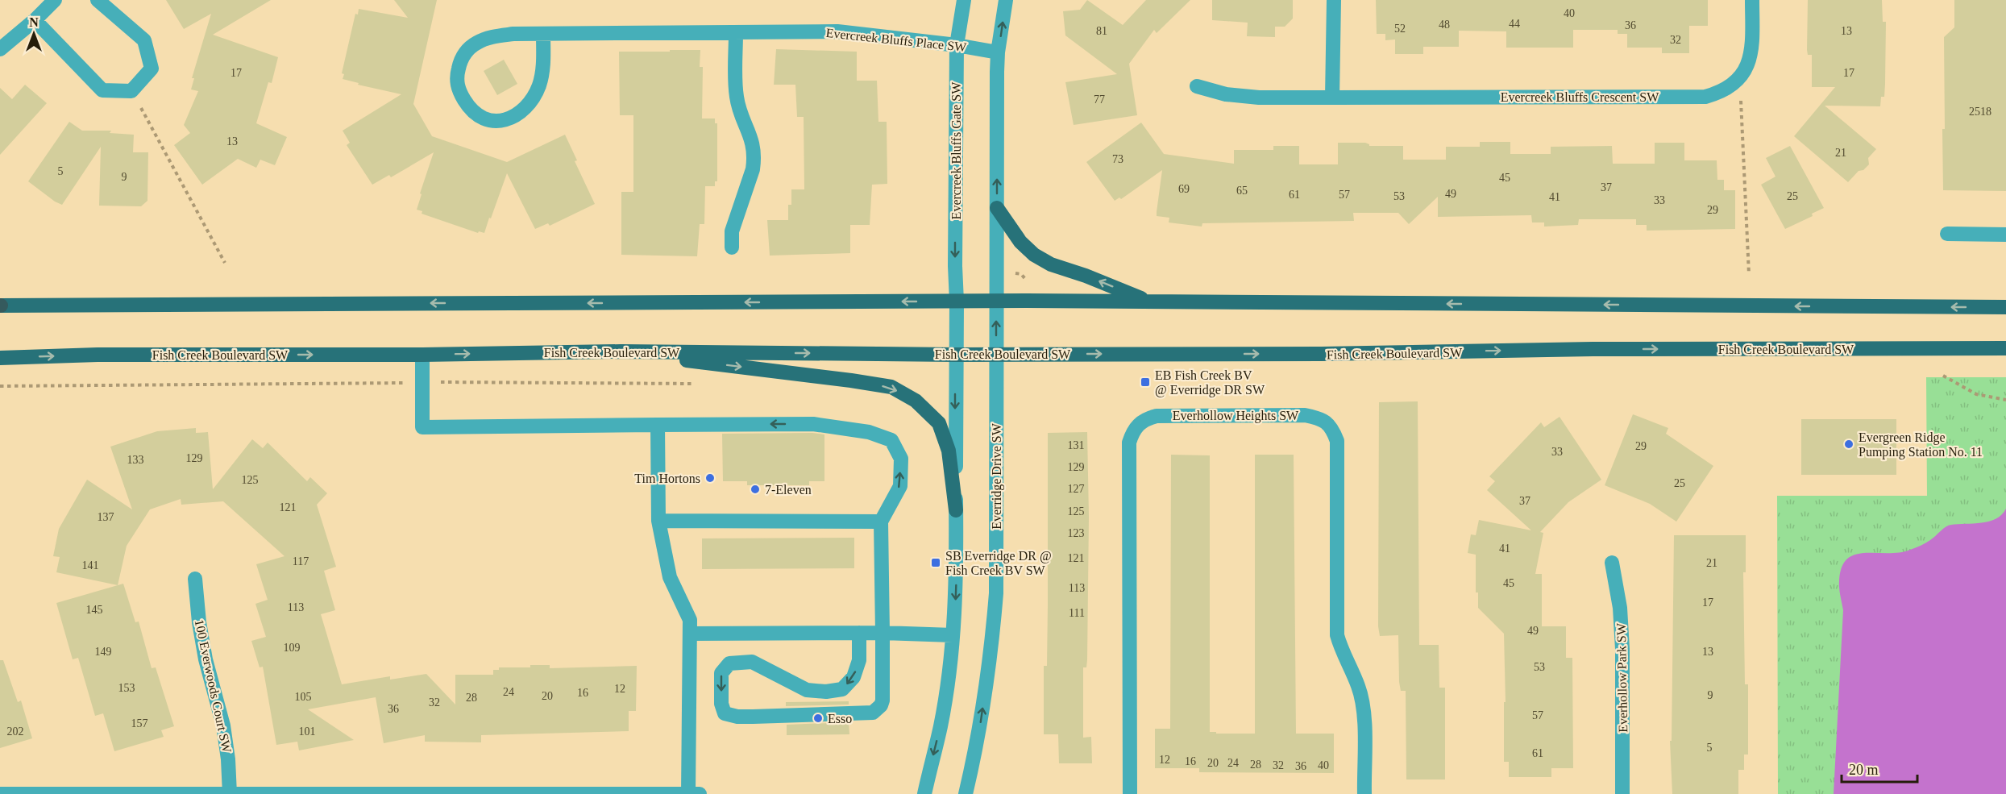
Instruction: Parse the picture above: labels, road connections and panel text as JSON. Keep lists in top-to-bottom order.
{
  "streets": {
    "main road": ["Fish Creek Boulevard SW"],
    "street": [
      "Evercreek Bluffs Place SW",
      "Evercreek Bluffs Crescent SW",
      "Evercreek Bluffs Gate SW",
      "Everhollow Heights SW",
      "Everridge Drive SW",
      "Everhollow Park SW",
      "100 Everwoods Court SW"
    ]
  },
  "crossings": [
    ["Evercreek Bluffs Place SW", "Evercreek Bluffs Gate SW"],
    ["Fish Creek Boulevard SW", "Everridge Drive SW"]
  ],
  "places": {
    "transit": ["EB Fish Creek BV @ Everridge DR SW", "SB Everridge DR @ Fish Creek BV SW"],
    "other": [
      "Evergreen Ridge Pumping Station No. 11",
      "Tim Hortons",
      "7-Eleven",
      "Esso"
    ]
  },
  "house_numbers": [
    "40",
    "44",
    "48",
    "36",
    "52",
    "81",
    "13",
    "32",
    "17",
    "17",
    "77",
    "2518",
    "13",
    "21",
    "73",
    "5",
    "9",
    "45",
    "37",
    "69",
    "65",
    "49",
    "61",
    "57",
    "53",
    "25",
    "41",
    "33",
    "29",
    "131",
    "29",
    "33",
    "129",
    "133",
    "129",
    "125",
    "25",
    "127",
    "37",
    "121",
    "125",
    "137",
    "123",
    "41",
    "121",
    "117",
    "21",
    "141",
    "45",
    "113",
    "17",
    "113",
    "145",
    "111",
    "49",
    "109",
    "149",
    "13",
    "53",
    "153",
    "12",
    "24",
    "16",
    "9",
    "20",
    "105",
    "28",
    "32",
    "36",
    "57",
    "157",
    "202",
    "101",
    "5",
    "61",
    "12",
    "16",
    "20",
    "24",
    "28",
    "32",
    "40",
    "36"
  ],
  "scale_bar": "20 m",
  "north": "top"
}
